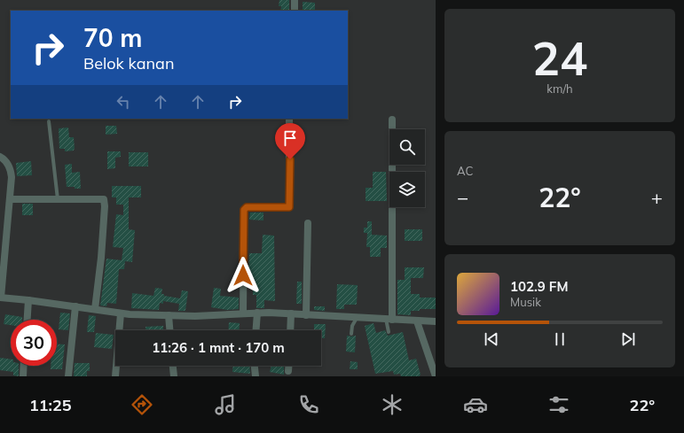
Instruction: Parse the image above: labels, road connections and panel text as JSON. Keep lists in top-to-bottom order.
{
  "page": {
    "tile": [
      ["24", "km/h"],
      "AC"
    ],
    "turn": ["70 m", "Belok kanan"],
    "heat": ["−", "22°", "+"],
    "song": ["102.9 FM", "Musik"],
    "limit": "30",
    "trip": "11:26 · 1 mnt · 170 m",
    "tabs": ["11:25", "22°"]
  }
}
